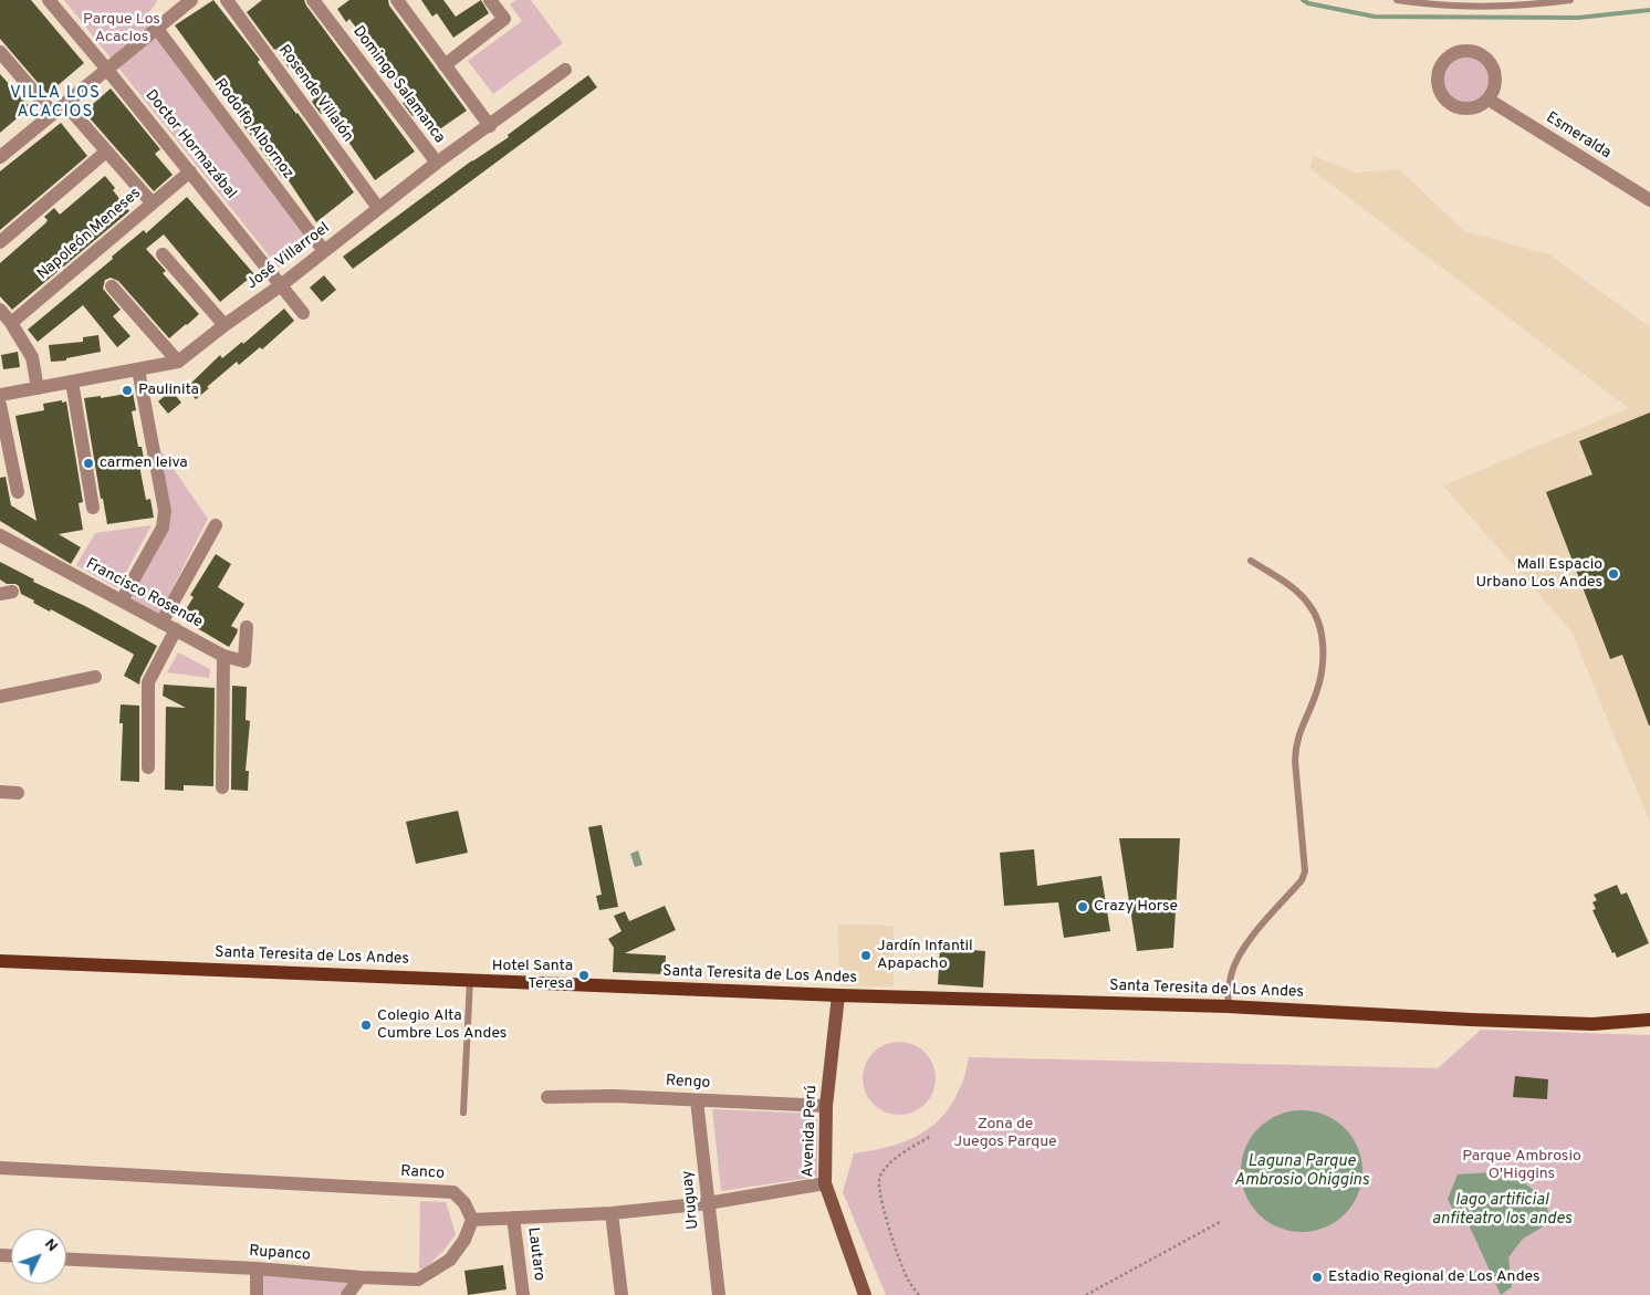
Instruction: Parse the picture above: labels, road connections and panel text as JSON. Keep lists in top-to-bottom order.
{
  "streets": {
    "main road": ["Santa Teresita de Los Andes"],
    "street": [
      "Domingo Salamanca",
      "Rosende Villalón",
      "Rodolfo Albornoz",
      "Esmeralda",
      "Doctor Hormazábal",
      "Napoleón Meneses",
      "José Villarroel",
      "Francisco Rosende",
      "Rengo",
      "Avenida Perú",
      "Ranco",
      "Uruguay",
      "Rupanco",
      "Lautaro"
    ]
  },
  "crossings": [
    ["Domingo Salamanca", "José Villarroel"],
    ["Rosende Villalón", "José Villarroel"],
    ["Rodolfo Albornoz", "José Villarroel"],
    ["Doctor Hormazábal", "Napoleón Meneses"],
    ["Doctor Hormazábal", "José Villarroel"],
    ["Santa Teresita de Los Andes", "Avenida Perú"],
    ["Rengo", "Avenida Perú"],
    ["Rengo", "Uruguay"],
    ["Ranco", "Rupanco"]
  ],
  "districts": ["VILLA LOS ACACIOS"],
  "water": ["Laguna Parque Ambrosio Ohiggins", "lago artificial anfiteatro los andes"],
  "parks": ["Parque Los Acacios", "Zona de Juegos Parque", "Parque Ambrosio O'Higgins"],
  "places": [
    "Paulinita",
    "carmen leiva",
    "Mall Espacio Urbano Los Andes",
    "Crazy Horse",
    "Jardín Infantil Apapacho",
    "Hotel Santa Teresa",
    "Colegio Alta Cumbre Los Andes",
    "Estadio Regional de Los Andes"
  ],
  "north": "top right"
}
